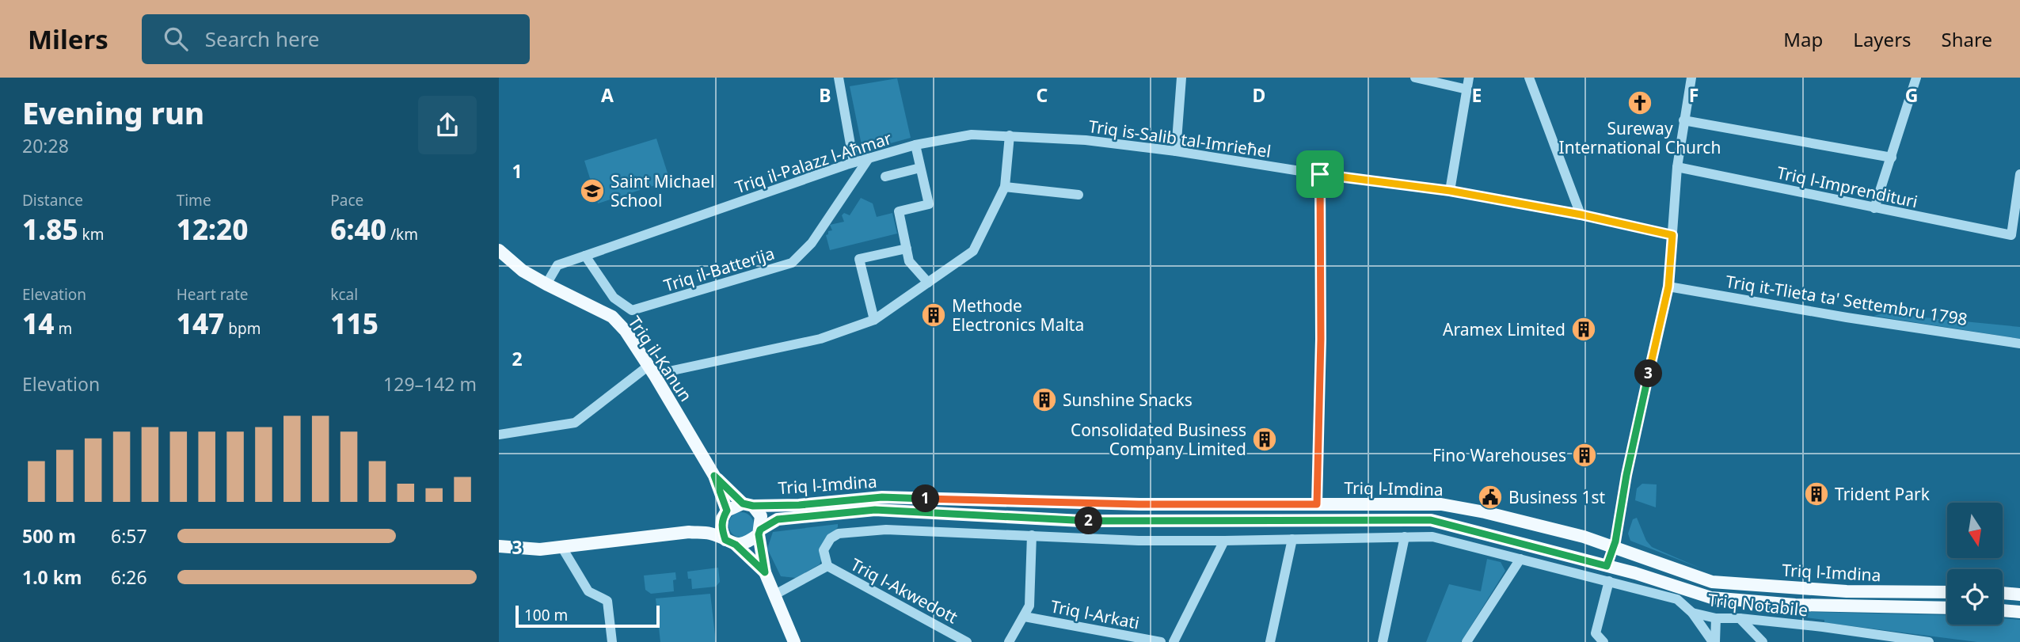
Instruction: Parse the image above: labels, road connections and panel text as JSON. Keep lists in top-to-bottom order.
{
  "streets": {
    "main road": ["Triq il-Kanun", "Triq l-Imdina"],
    "street": [
      "Triq is-Salib tal-Imrieħel",
      "Triq il-Palazz l-Aħmar",
      "Triq l-Imprendituri",
      "Triq il-Batterija",
      "Triq it-Tlieta ta' Settembru 1798",
      "Triq l-Akwedott",
      "Triq Notabile",
      "Triq l-Arkati"
    ]
  },
  "crossings": [
    ["Triq is-Salib tal-Imrieħel", "Triq il-Palazz l-Aħmar"],
    ["Triq il-Palazz l-Aħmar", "Triq il-Batterija"],
    ["Triq il-Palazz l-Aħmar", "Triq il-Kanun"],
    ["Triq il-Kanun", "Triq l-Imdina"],
    ["Triq l-Akwedott", "Triq Notabile"]
  ],
  "places": {
    "church": ["Sureway International Church"],
    "school or university": ["Saint Michael School"],
    "building": [
      "Methode Electronics Malta",
      "Aramex Limited",
      "Sunshine Snacks",
      "Consolidated Business Company Limited",
      "Fino Warehouses",
      "Trident Park"
    ],
    "public building": ["Business 1st"]
  },
  "scale_bar": "100 m",
  "north": "bottom",
  "page": {
    "header": "Milers",
    "search": "Search here",
    "nav": ["Map", "Layers", "Share"],
    "heading": ["Evening run", "20:28"],
    "stats": [
      ["Distance", "1.85 km"],
      ["Time", "12:20"],
      ["Pace", "6:40 /km"],
      ["Elevation", "14 m"],
      ["Heart rate", "147 bpm"],
      ["kcal", "115"]
    ],
    "pins": ["3", "1", "2"],
    "chart": ["Elevation", "129–142 m"],
    "list": [
      {
        "name": "500 m",
        "note": "6:57"
      },
      {
        "name": "1.0 km",
        "note": "6:26"
      }
    ],
    "scale": "100 m"
  },
  "grid": {
    "columns": [
      "A",
      "B",
      "C",
      "D",
      "E",
      "F",
      "G"
    ],
    "rows": ["1", "2", "3"]
  }
}
